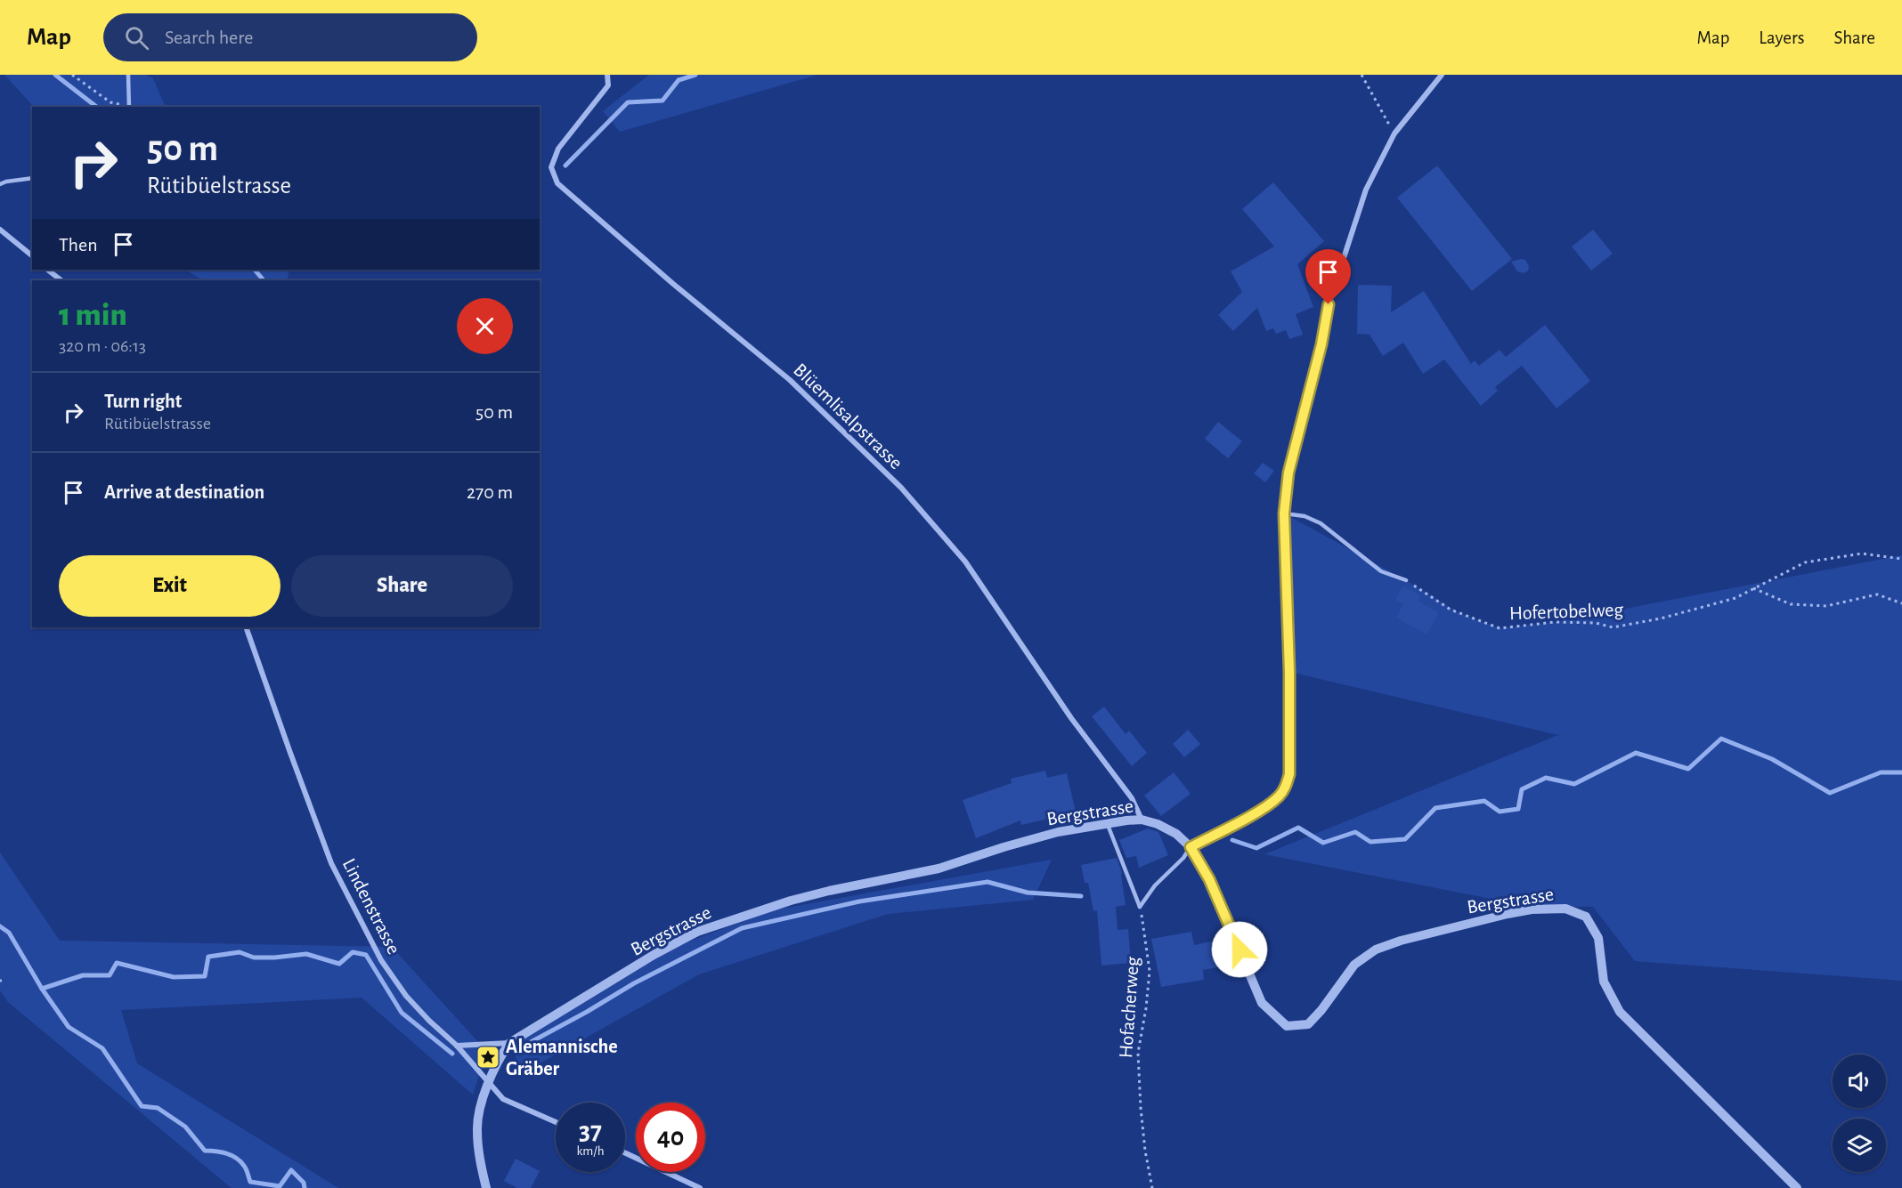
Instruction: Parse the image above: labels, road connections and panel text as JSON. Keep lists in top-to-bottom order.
{
  "streets": {
    "street": ["Blüemlisalpstrasse", "Bergstrasse", "Lindenstrasse"],
    "path": ["Hofertobelweg", "Hofacherweg"]
  },
  "crossings": [
    ["Blüemlisalpstrasse", "Bergstrasse"],
    ["Bergstrasse", "Lindenstrasse"]
  ],
  "places": {
    "place": ["Alemannische Gräber"]
  },
  "page": {
    "header": "Map",
    "search": "Search here",
    "nav": ["Map", "Layers", "Share"],
    "turn": ["50 m", "Rütibüelstrasse"],
    "then": "Then",
    "heading": ["1 min", "320 m · 06:13"],
    "list": [
      {
        "name": "Turn right",
        "note": "Rütibüelstrasse",
        "value": "50 m"
      },
      {
        "name": "Arrive at destination",
        "value": "270 m"
      }
    ],
    "buttons": ["Exit", "Share"],
    "speed": "37 km/h",
    "limit": "40"
  }
}
